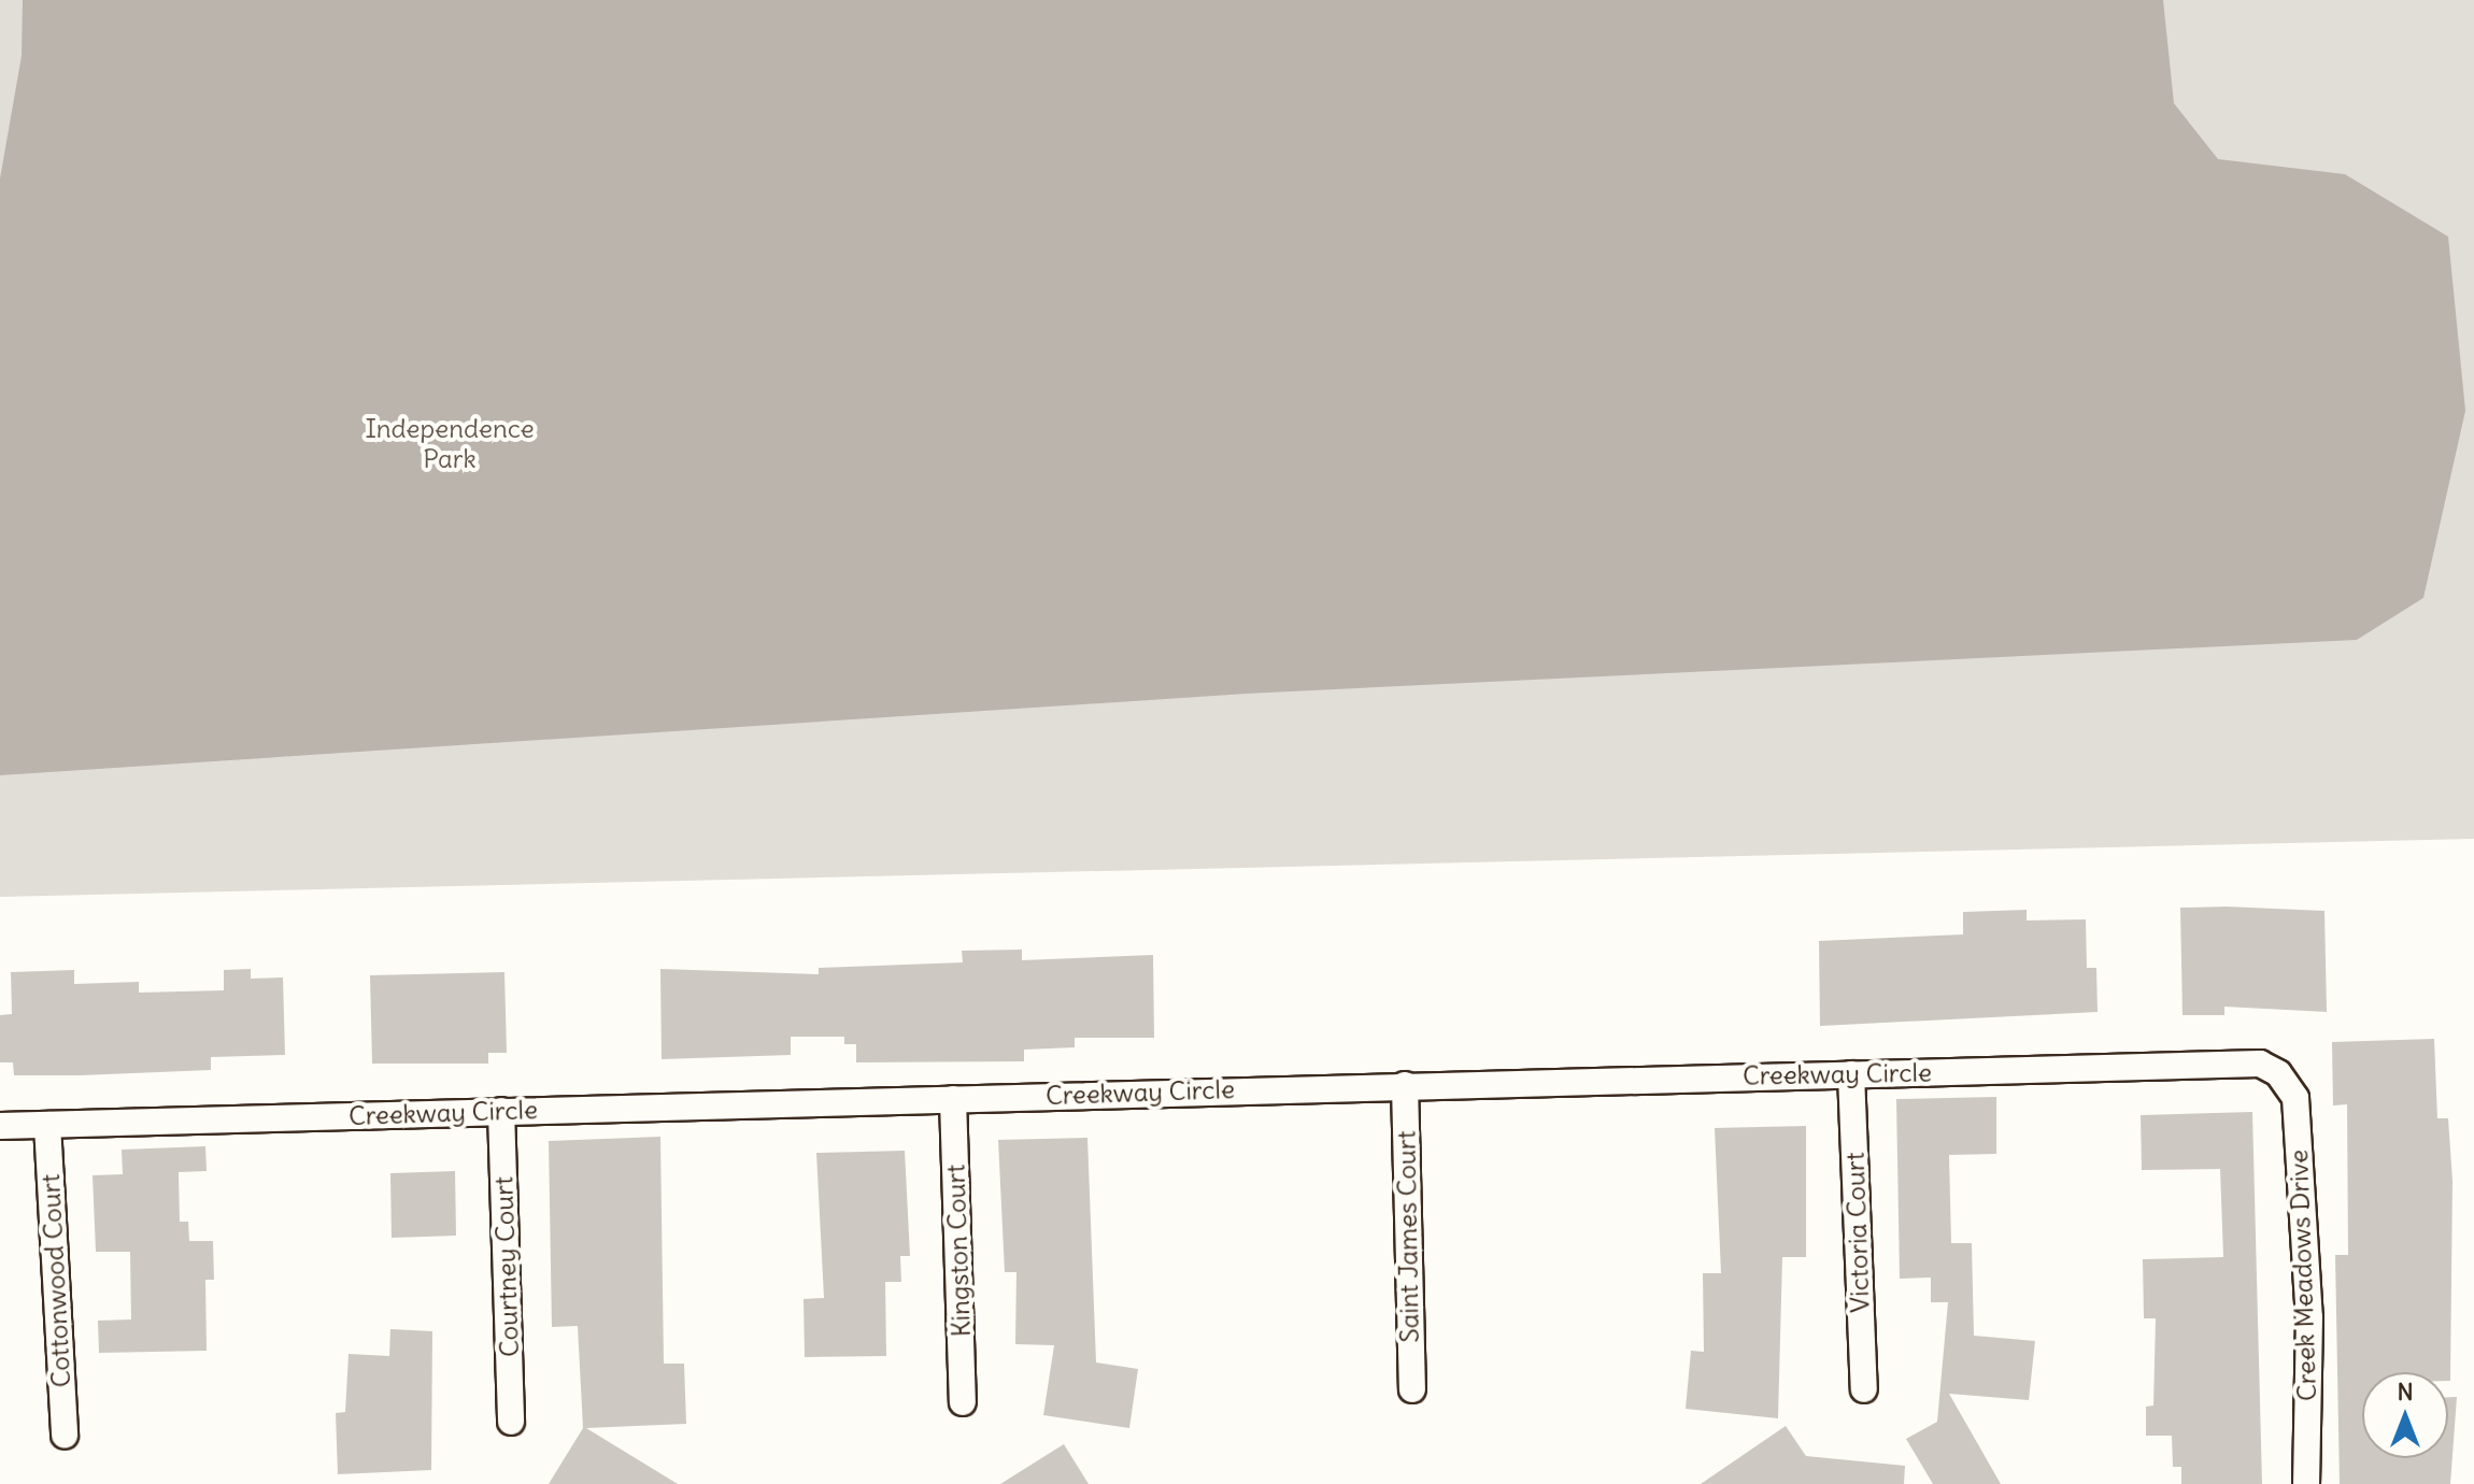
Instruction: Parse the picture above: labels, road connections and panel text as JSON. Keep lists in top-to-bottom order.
{
  "streets": {
    "street": [
      "Creekway Circle",
      "Victoria Court",
      "Saint James Court",
      "Kingston Court",
      "Courtney Court",
      "Creek Meadows Drive",
      "Cottonwood Court"
    ]
  },
  "crossings": [
    ["Creekway Circle", "Victoria Court"],
    ["Creekway Circle", "Saint James Court"],
    ["Creekway Circle", "Kingston Court"],
    ["Creekway Circle", "Courtney Court"],
    ["Creekway Circle", "Creek Meadows Drive"],
    ["Creekway Circle", "Cottonwood Court"]
  ],
  "parks": ["Independence Park"],
  "north": "top"
}
